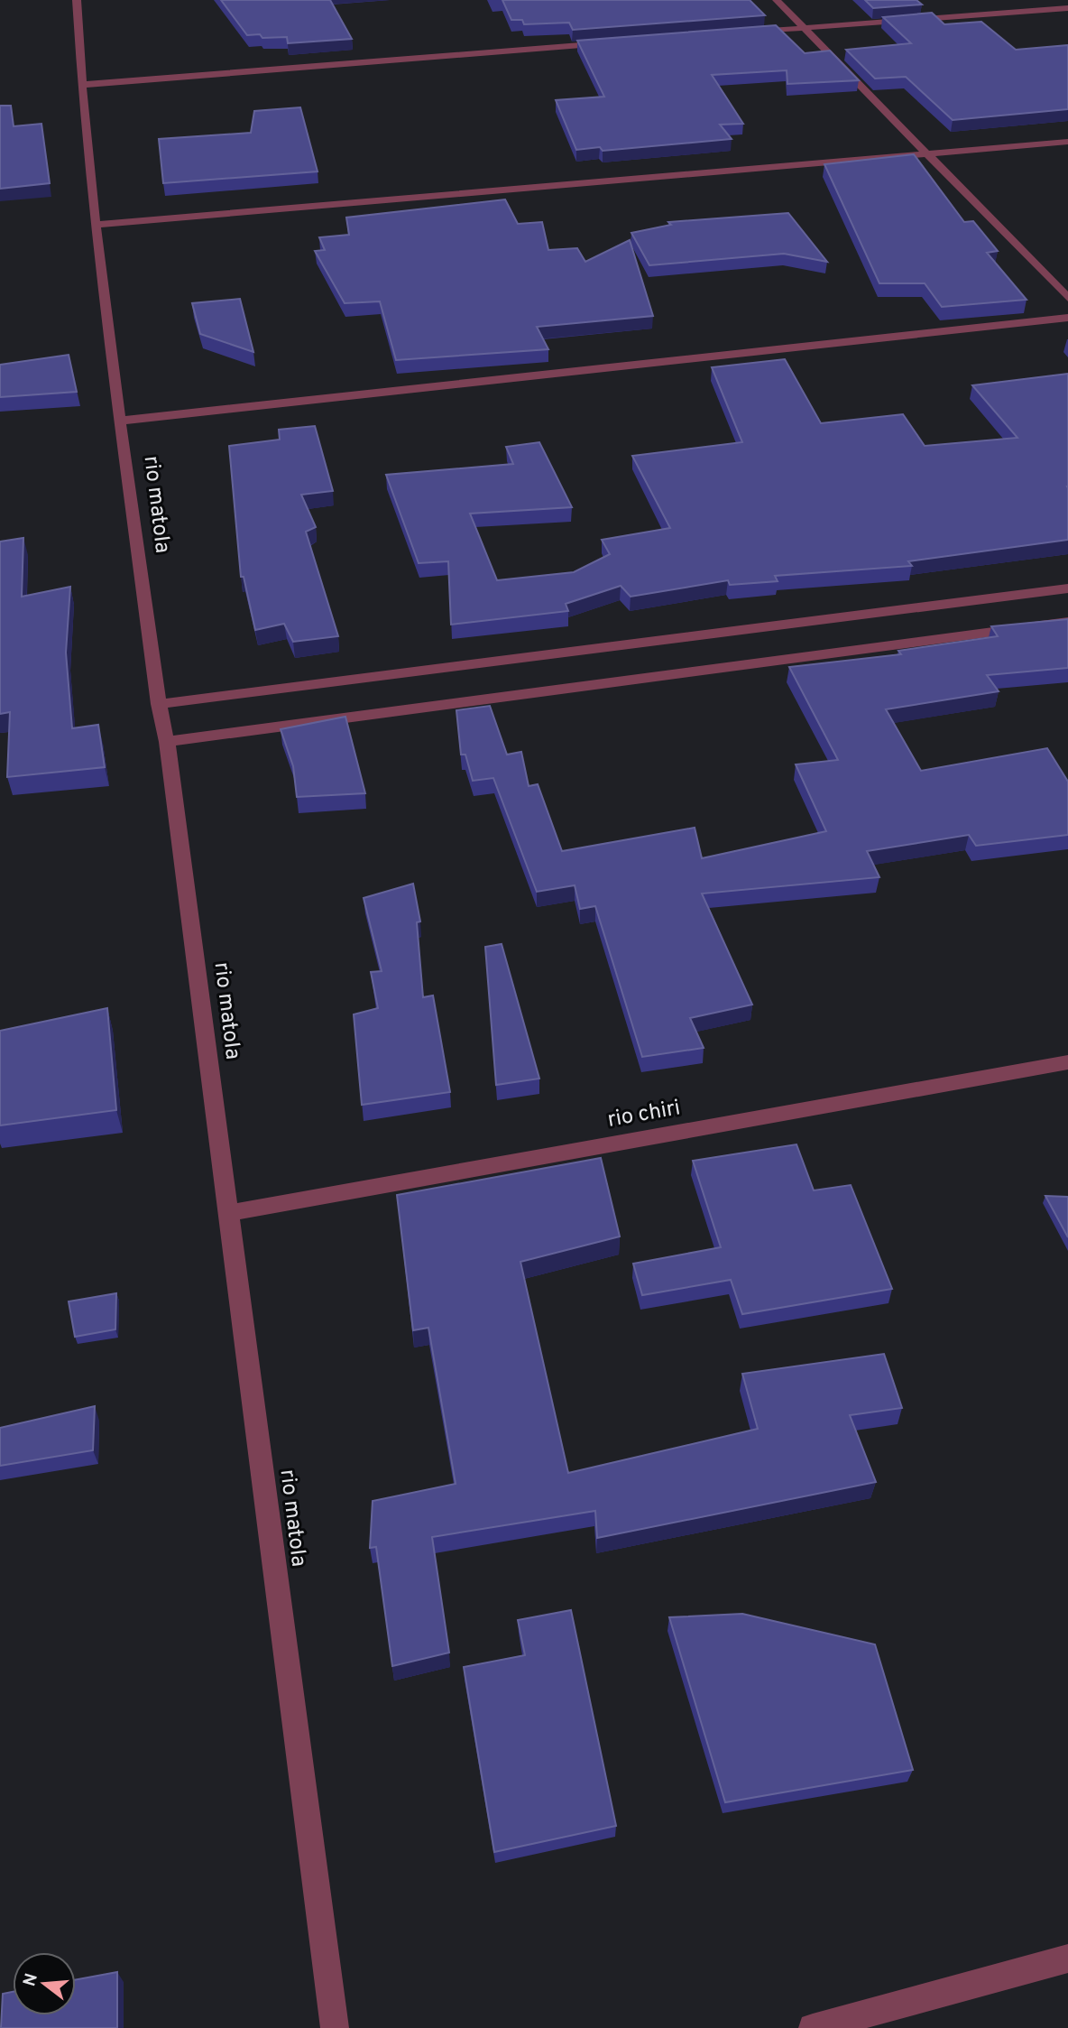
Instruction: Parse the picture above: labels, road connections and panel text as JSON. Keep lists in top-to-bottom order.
{
  "streets": {
    "street": ["rio matola", "rio chiri"]
  },
  "crossings": [
    ["rio matola", "rio chiri"]
  ],
  "north": "left"
}
